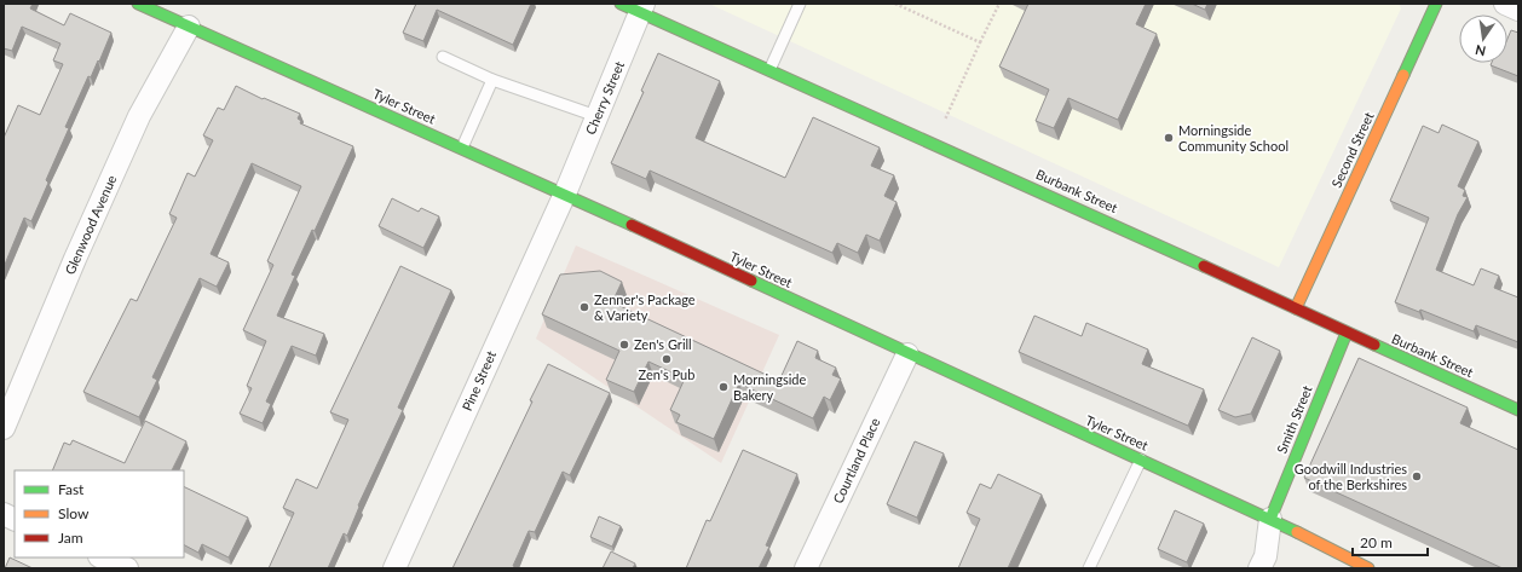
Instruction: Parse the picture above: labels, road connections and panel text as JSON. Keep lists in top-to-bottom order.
{
  "streets": {
    "street": [
      "Cherry Street",
      "Tyler Street",
      "Second Street",
      "Burbank Street",
      "Glenwood Avenue",
      "Pine Street",
      "Smith Street",
      "Courtland Place"
    ]
  },
  "crossings": [
    ["Cherry Street", "Tyler Street"],
    ["Cherry Street", "Burbank Street"],
    ["Cherry Street", "Pine Street"],
    ["Tyler Street", "Glenwood Avenue"],
    ["Tyler Street", "Pine Street"],
    ["Tyler Street", "Smith Street"],
    ["Tyler Street", "Courtland Place"],
    ["Second Street", "Burbank Street"],
    ["Burbank Street", "Smith Street"]
  ],
  "places": [
    "Morningside Community School",
    "Zenner's Package & Variety",
    "Zen's Grill",
    "Zen's Pub",
    "Morningside Bakery",
    "Goodwill Industries of the Berkshires"
  ],
  "legend": ["Fast", "Slow", "Jam"],
  "scale_bar": "20 m",
  "north": "bottom"
}
